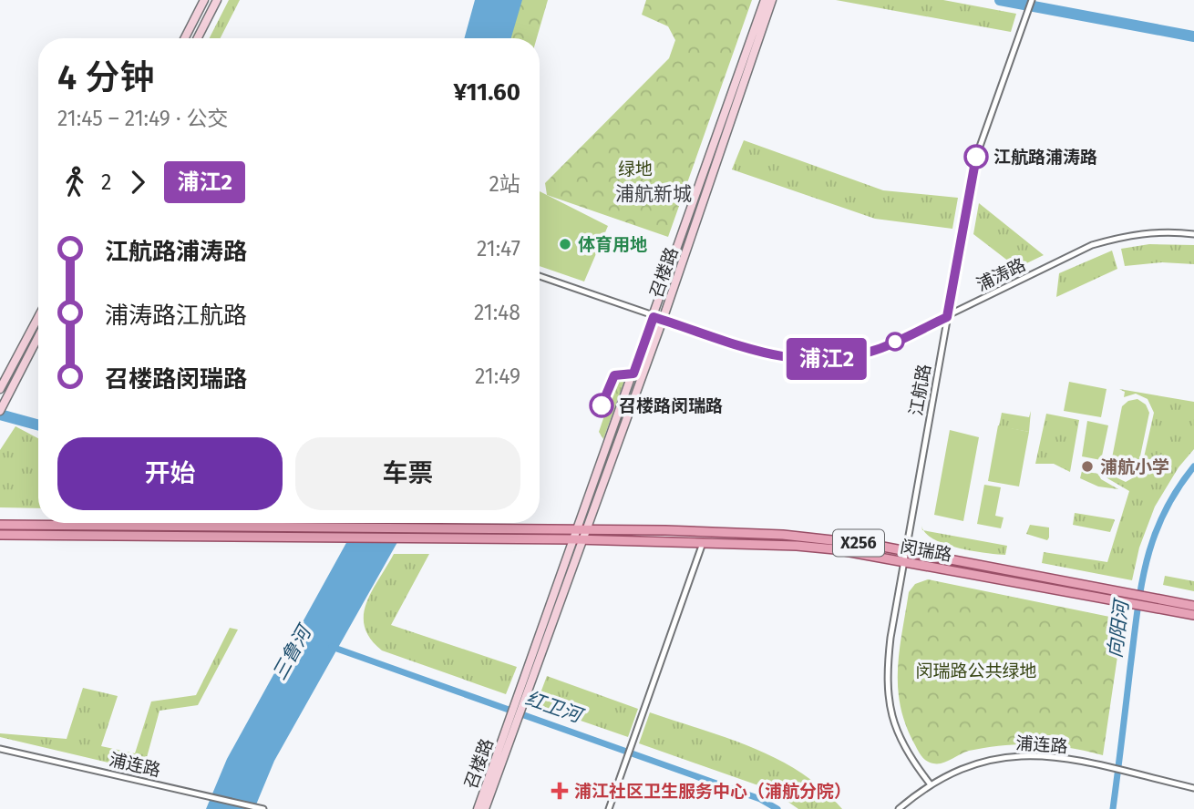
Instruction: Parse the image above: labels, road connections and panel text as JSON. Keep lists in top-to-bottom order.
{
  "streets": {
    "main road": ["X256", "闵瑞路"],
    "street": [
      "召楼路",
      "浦涛路",
      "江航路",
      "浦连路"
    ]
  },
  "crossings": [
    ["召楼路", "浦涛路"],
    ["召楼路", "闵瑞路"],
    ["浦涛路", "江航路"],
    ["江航路", "闵瑞路"],
    ["江航路", "浦连路"]
  ],
  "districts": ["浦航新城"],
  "water": ["向阳河", "三鲁河", "红卫河"],
  "parks": ["绿地", "闵瑞路公共绿地"],
  "places": {
    "other": [
      "江航路浦涛路",
      "体育用地",
      "召楼路闵瑞路",
      "浦航小学"
    ],
    "health": ["浦江社区卫生服务中心（浦航分院）"]
  },
  "lines": ["bus line 浦江2"],
  "page": {
    "on_map": "浦江2",
    "heading": ["4 分钟", "21:45 – 21:49 · 公交", "¥11.60"],
    "legs": ["2", "浦江2", "2站"],
    "list": [
      {
        "name": "江航路浦涛路",
        "value": "21:47"
      },
      {
        "name": "浦涛路江航路",
        "value": "21:48"
      },
      {
        "name": "召楼路闵瑞路",
        "value": "21:49"
      }
    ],
    "buttons": ["开始", "车票"]
  }
}
